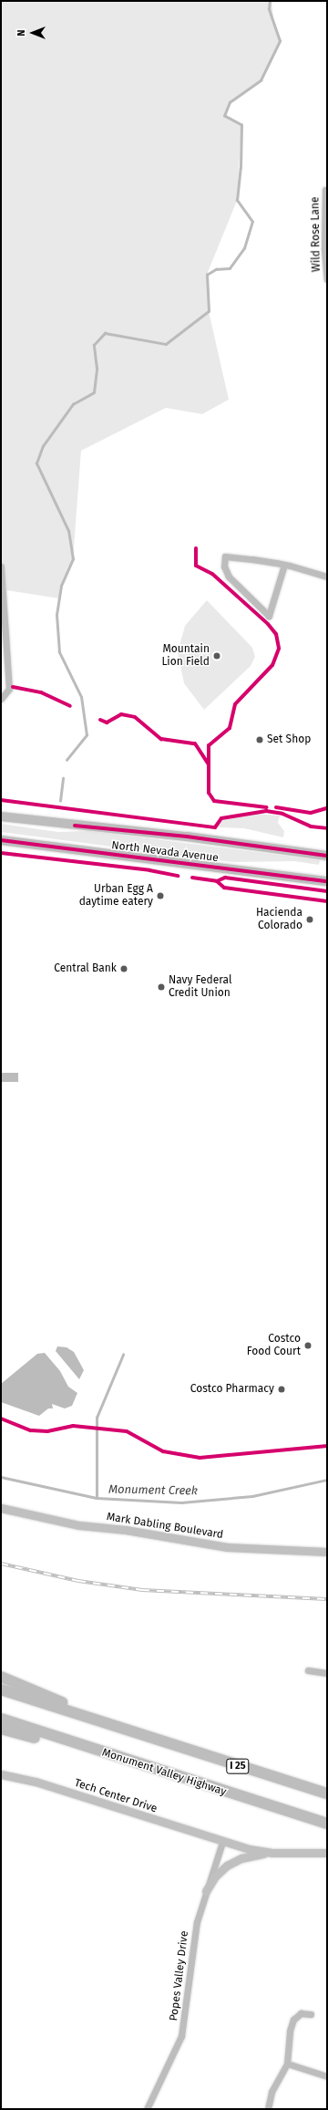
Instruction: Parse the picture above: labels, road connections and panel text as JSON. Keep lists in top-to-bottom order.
{
  "streets": {
    "highway": ["I 25", "Monument Valley Highway"],
    "main road": ["North Nevada Avenue"],
    "street": [
      "Wild Rose Lane",
      "Mark Dabling Boulevard",
      "Tech Center Drive",
      "Popes Valley Drive"
    ]
  },
  "crossings": [
    ["Tech Center Drive", "Popes Valley Drive"]
  ],
  "water": ["Monument Creek"],
  "places": [
    "Mountain Lion Field",
    "Set Shop",
    "Urban Egg A daytime eatery",
    "Hacienda Colorado",
    "Central Bank",
    "Navy Federal Credit Union",
    "Costco Food Court",
    "Costco Pharmacy"
  ],
  "north": "left"
}
